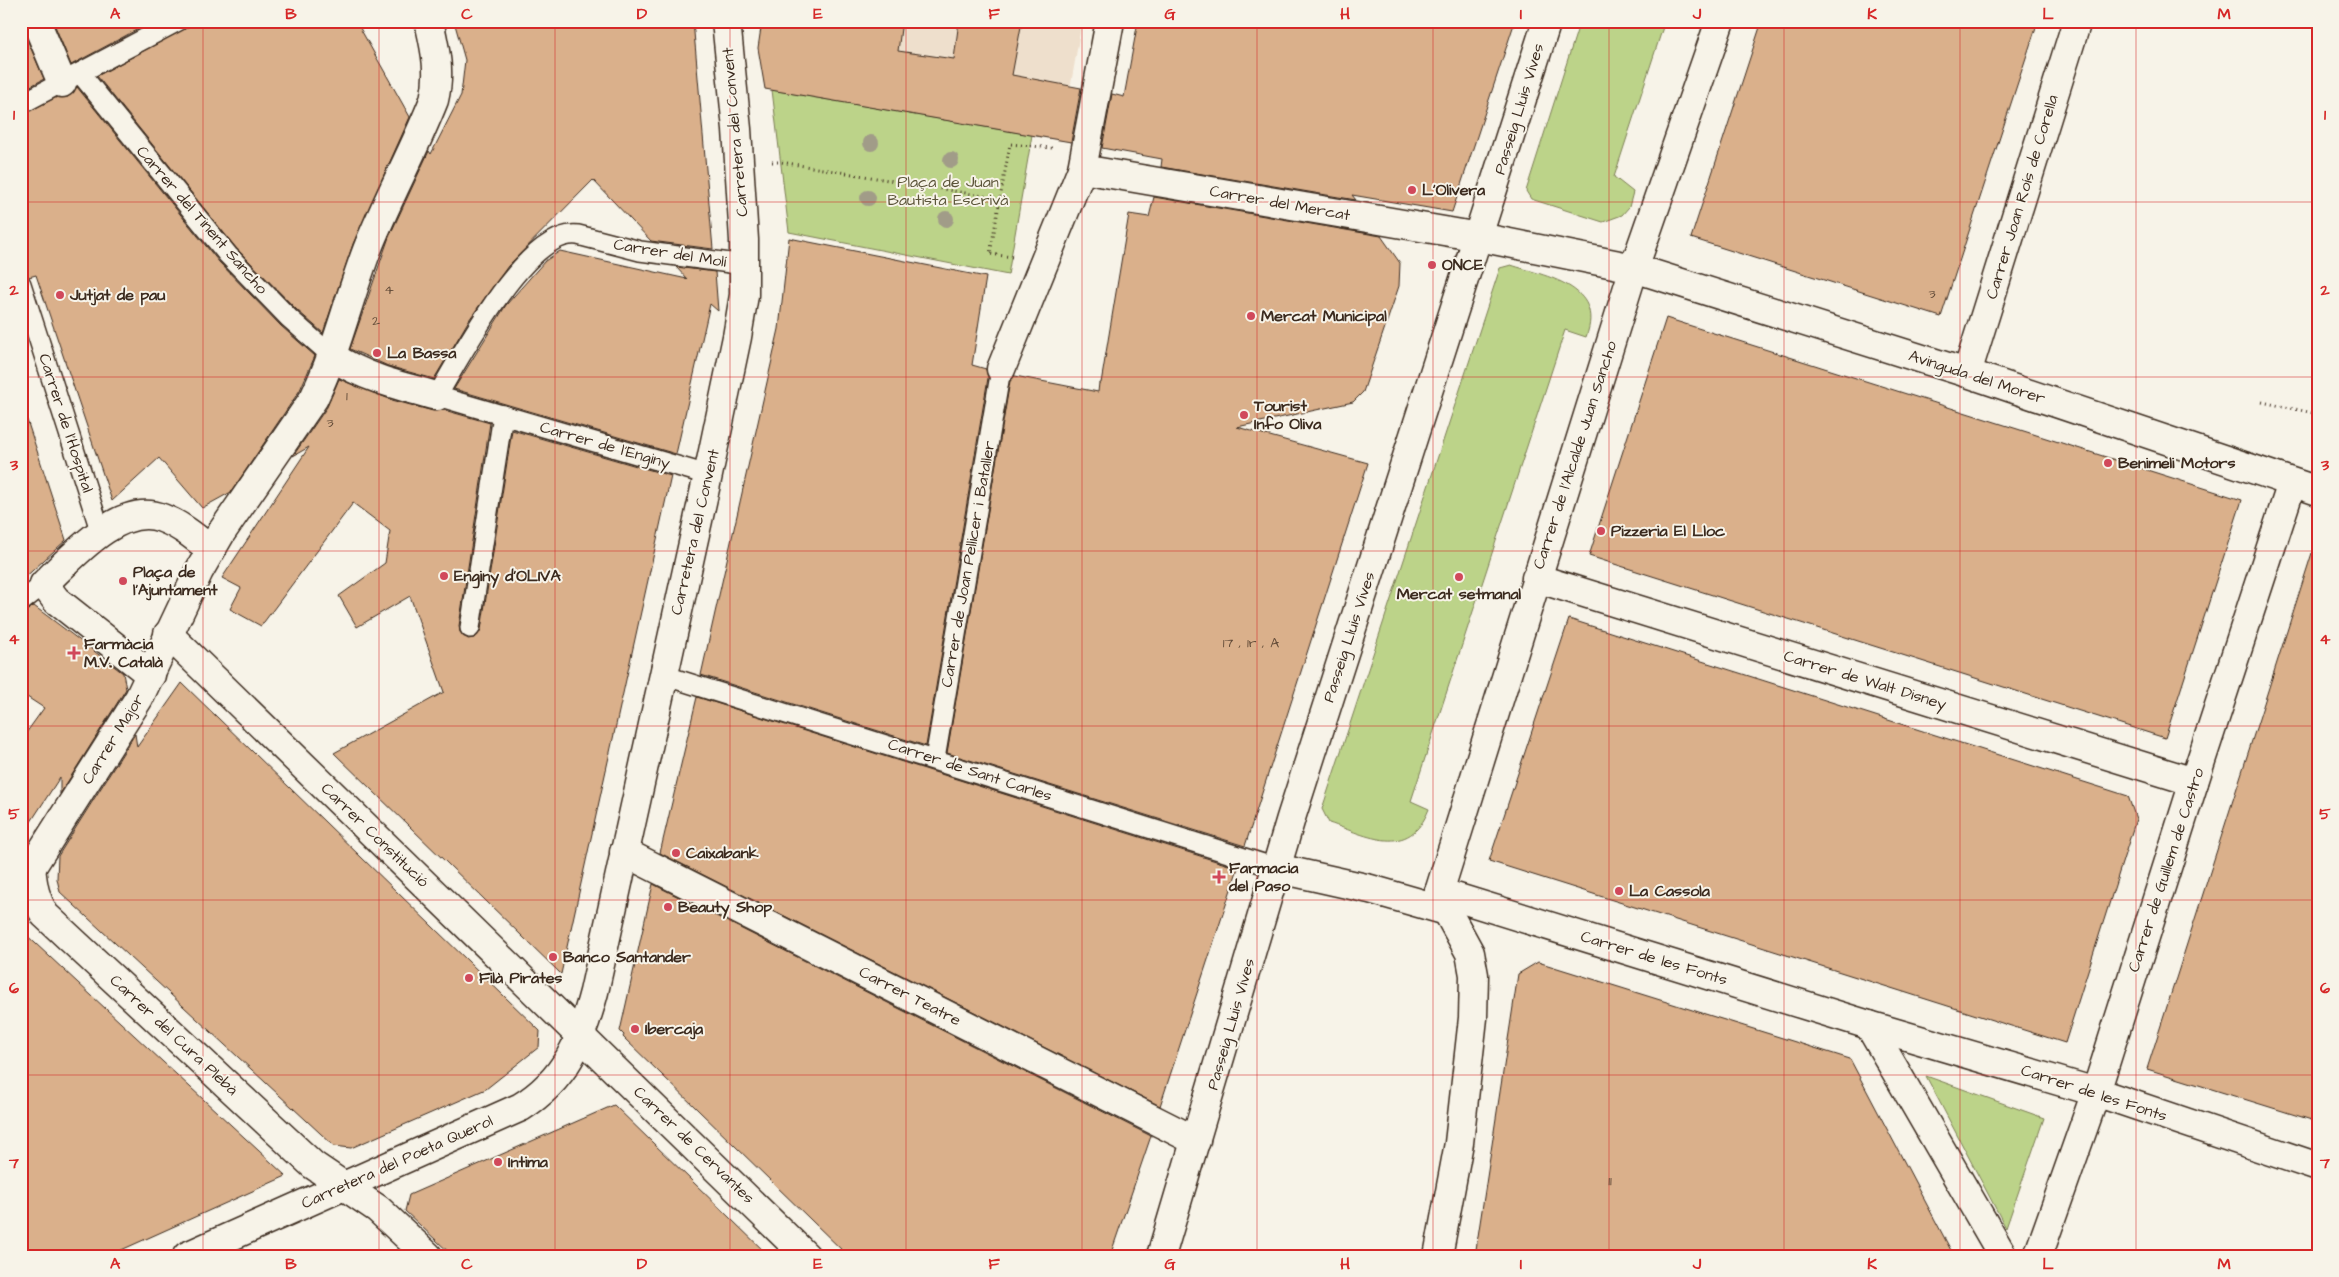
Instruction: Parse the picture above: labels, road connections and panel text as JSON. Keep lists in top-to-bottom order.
{
  "streets": {
    "street": [
      "Passeig Lluis Vives",
      "Carretera del Convent",
      "Carrer Joan Roís de Corella",
      "Carrer del Mercat",
      "Avinguda del Morer",
      "Carrer de l'Enginy",
      "Carrer de l'Alcalde Juan Sancho",
      "Carrer de Walt Disney",
      "Carrer Major",
      "Carrer Constitució",
      "Carrer de Guillem de Castro",
      "Carrer de les Fonts",
      "Carrer Teatre",
      "Carrer del Cura Plebà",
      "Carrer de Cervantes",
      "Carretera del Poeta Querol"
    ],
    "lane": [
      "Carrer del Tinent Sancho",
      "Carrer del Molí",
      "Carrer de l'Hospital",
      "Carrer de Joan Pellicer i Bataller",
      "Carrer de Sant Carles"
    ]
  },
  "crossings": [
    ["Passeig Lluis Vives", "Carrer del Mercat"],
    ["Passeig Lluis Vives", "Carrer de Sant Carles"],
    ["Passeig Lluis Vives", "Carrer de les Fonts"],
    ["Passeig Lluis Vives", "Carrer Teatre"],
    ["Carretera del Convent", "Carrer del Molí"],
    ["Carretera del Convent", "Carrer de l'Enginy"],
    ["Carretera del Convent", "Carrer de Sant Carles"],
    ["Carretera del Convent", "Carrer Constitució"],
    ["Carretera del Convent", "Carrer Teatre"],
    ["Carretera del Convent", "Carrer de Cervantes"],
    ["Carretera del Convent", "Carretera del Poeta Querol"],
    ["Carrer Joan Roís de Corella", "Avinguda del Morer"],
    ["Carrer del Mercat", "Avinguda del Morer"],
    ["Carrer del Mercat", "Carrer de l'Alcalde Juan Sancho"],
    ["Carrer del Tinent Sancho", "Carrer de l'Enginy"],
    ["Carrer del Tinent Sancho", "Carrer Major"],
    ["Carrer del Molí", "Carrer de l'Enginy"],
    ["Avinguda del Morer", "Carrer de l'Alcalde Juan Sancho"],
    ["Avinguda del Morer", "Carrer de Guillem de Castro"],
    ["Carrer de l'Enginy", "Carrer Major"],
    ["Carrer de l'Alcalde Juan Sancho", "Carrer de Walt Disney"],
    ["Carrer de l'Alcalde Juan Sancho", "Carrer de les Fonts"],
    ["Carrer de Joan Pellicer i Bataller", "Carrer de Sant Carles"],
    ["Carrer de Walt Disney", "Carrer de Guillem de Castro"],
    ["Carrer Major", "Carrer Constitució"],
    ["Carrer Major", "Carrer del Cura Plebà"],
    ["Carrer de Sant Carles", "Carrer de les Fonts"],
    ["Carrer Constitució", "Carrer de Cervantes"],
    ["Carrer Constitució", "Carretera del Poeta Querol"],
    ["Carrer de Guillem de Castro", "Carrer de les Fonts"],
    ["Carrer del Cura Plebà", "Carretera del Poeta Querol"],
    ["Carrer de Cervantes", "Carretera del Poeta Querol"]
  ],
  "parks": ["Plaça de Juan Bautista Escrivà"],
  "places": {
    "other": [
      "L'Olivera",
      "ONCE",
      "Jutjat de pau",
      "Mercat Municipal",
      "La Bassa",
      "Tourist Info Oliva",
      "Benimeli Motors",
      "Pizzeria El Lloc",
      "Enginy d'OLIVA",
      "Mercat setmanal",
      "Plaça de l'Ajuntament",
      "Caixabank",
      "La Cassola",
      "Beauty Shop",
      "Banco Santander",
      "Filà Pirates",
      "Ibercaja",
      "Intima"
    ],
    "health": ["Farmàcia M.V. Català", "Farmacia del Paso"]
  },
  "house_numbers": [
    "4",
    "3",
    "2",
    "1",
    "3",
    "17 , 1r , A",
    "11"
  ],
  "grid": {
    "columns": [
      "A",
      "B",
      "C",
      "D",
      "E",
      "F",
      "G",
      "H",
      "I",
      "J",
      "K",
      "L",
      "M"
    ],
    "rows": [
      "1",
      "2",
      "3",
      "4",
      "5",
      "6",
      "7"
    ]
  }
}
